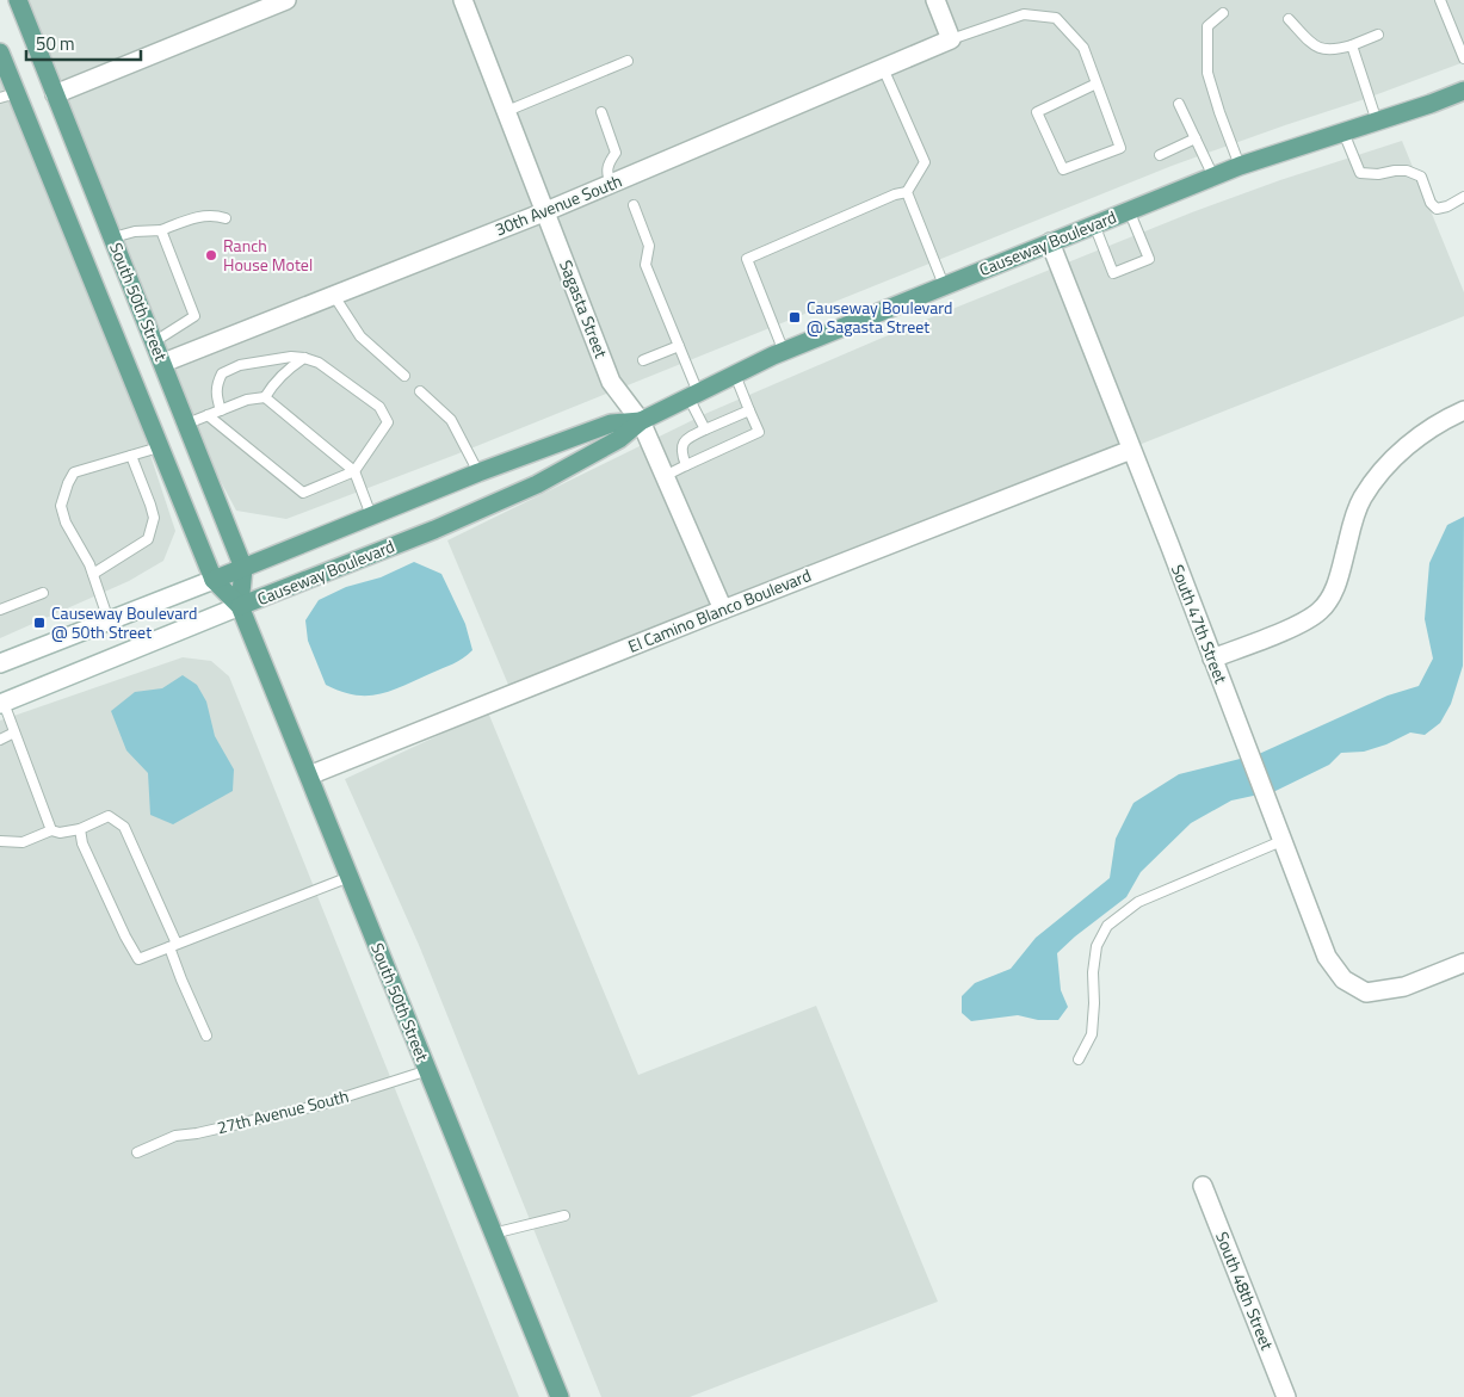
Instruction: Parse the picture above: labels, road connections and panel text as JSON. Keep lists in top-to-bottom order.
{
  "streets": {
    "main road": ["Causeway Boulevard", "South 50th Street"],
    "street": [
      "30th Avenue South",
      "Sagasta Street",
      "El Camino Blanco Boulevard",
      "South 47th Street",
      "South 48th Street"
    ],
    "lane": ["27th Avenue South"]
  },
  "crossings": [
    ["30th Avenue South", "South 50th Street"],
    ["30th Avenue South", "Sagasta Street"],
    ["Causeway Boulevard", "South 50th Street"],
    ["Causeway Boulevard", "Sagasta Street"],
    ["Causeway Boulevard", "South 47th Street"],
    ["South 50th Street", "El Camino Blanco Boulevard"],
    ["South 50th Street", "27th Avenue South"],
    ["Sagasta Street", "El Camino Blanco Boulevard"],
    ["El Camino Blanco Boulevard", "South 47th Street"]
  ],
  "places": {
    "other": ["Ranch House Motel"],
    "transit": ["Causeway Boulevard @ Sagasta Street", "Causeway Boulevard @ 50th Street"]
  },
  "scale_bar": "50 m"
}
